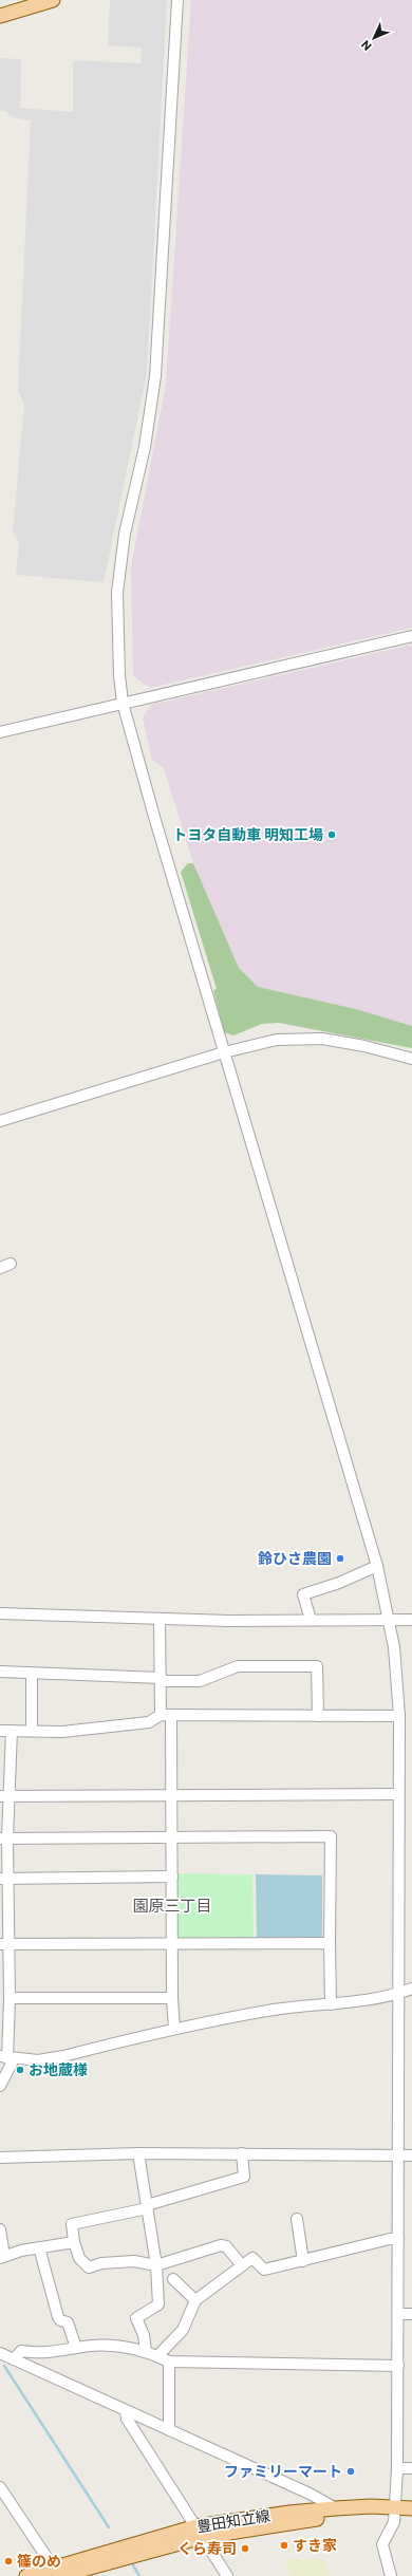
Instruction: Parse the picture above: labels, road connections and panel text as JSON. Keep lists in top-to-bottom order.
{
  "streets": {
    "main road": ["豊田知立線"]
  },
  "districts": ["園原三丁目"],
  "places": [
    "トヨタ自動車 明知工場",
    "鈴ひさ農園",
    "お地蔵様",
    "ファミリーマート",
    "すき家",
    "くら寿司",
    "篠のめ"
  ],
  "north": "bottom left"
}
